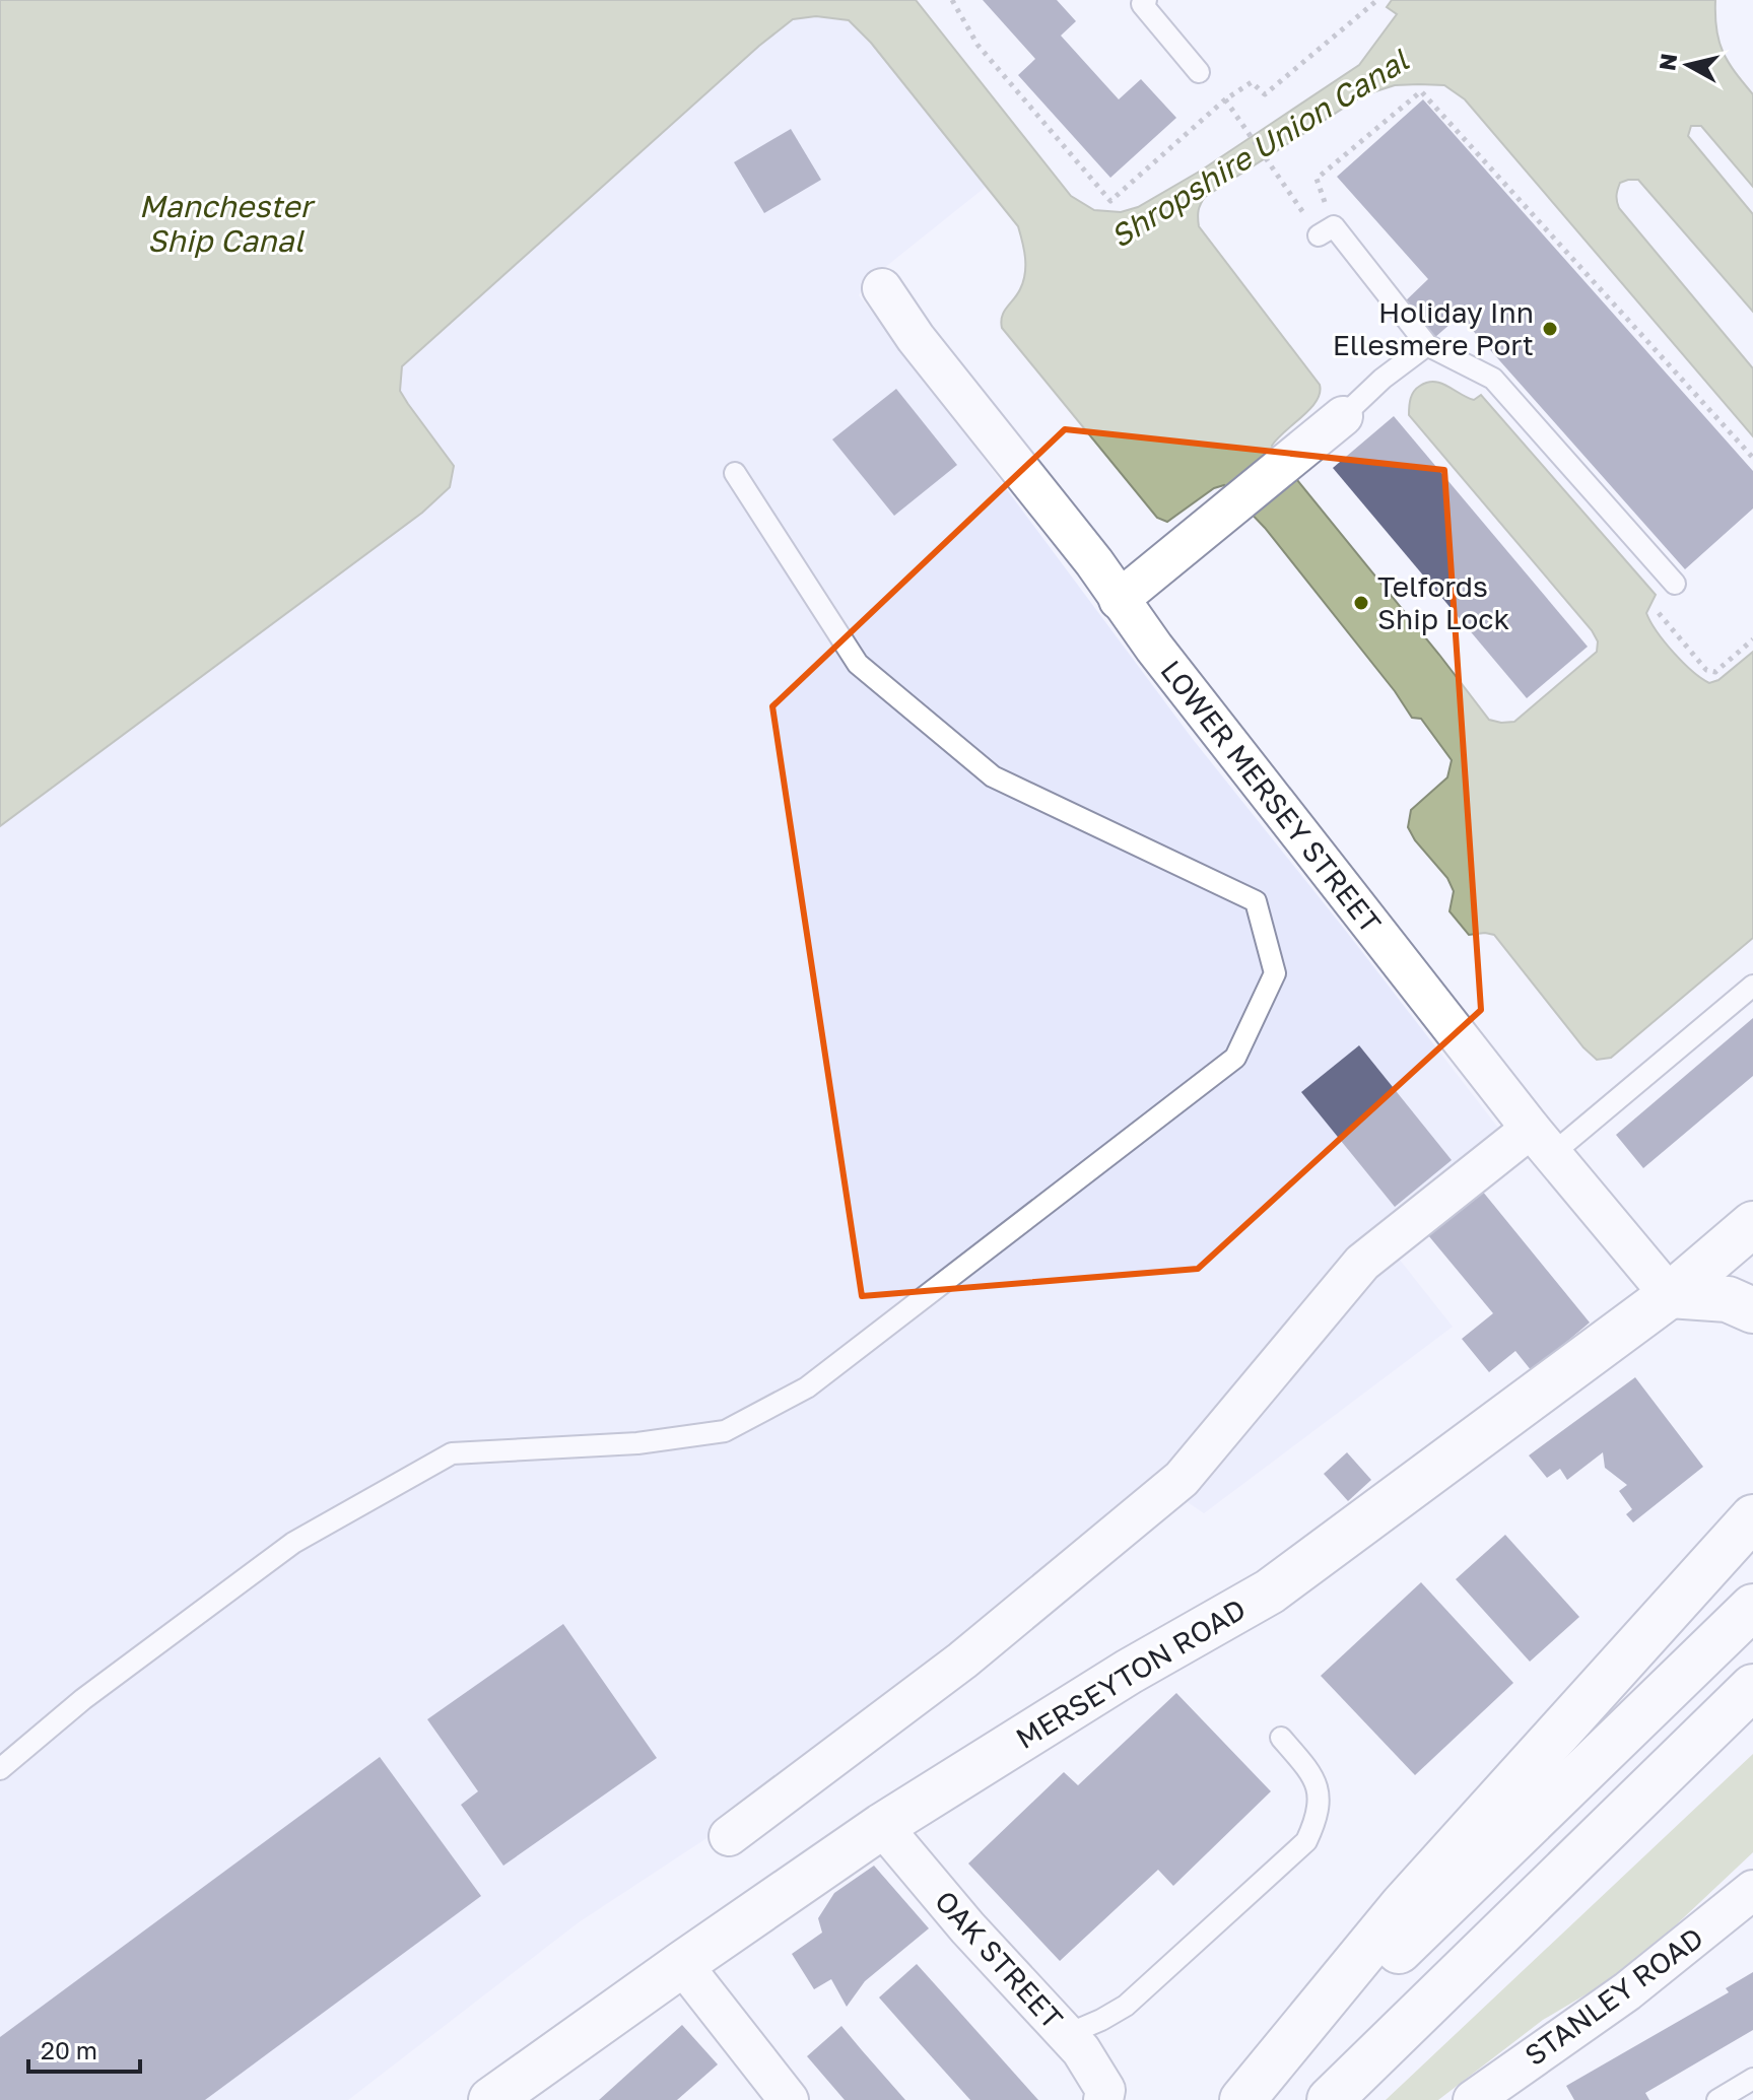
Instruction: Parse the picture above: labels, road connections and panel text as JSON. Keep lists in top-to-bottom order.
{
  "streets": {
    "main road": ["MERSEYTON ROAD"],
    "street": ["LOWER MERSEY STREET", "OAK STREET", "STANLEY ROAD"]
  },
  "crossings": [
    ["LOWER MERSEY STREET", "MERSEYTON ROAD"],
    ["MERSEYTON ROAD", "OAK STREET"]
  ],
  "water": ["Shropshire Union Canal", "Manchester Ship Canal"],
  "places": ["Holiday Inn Ellesmere Port", "Telfords Ship Lock"],
  "scale_bar": "20 m",
  "north": "left"
}
